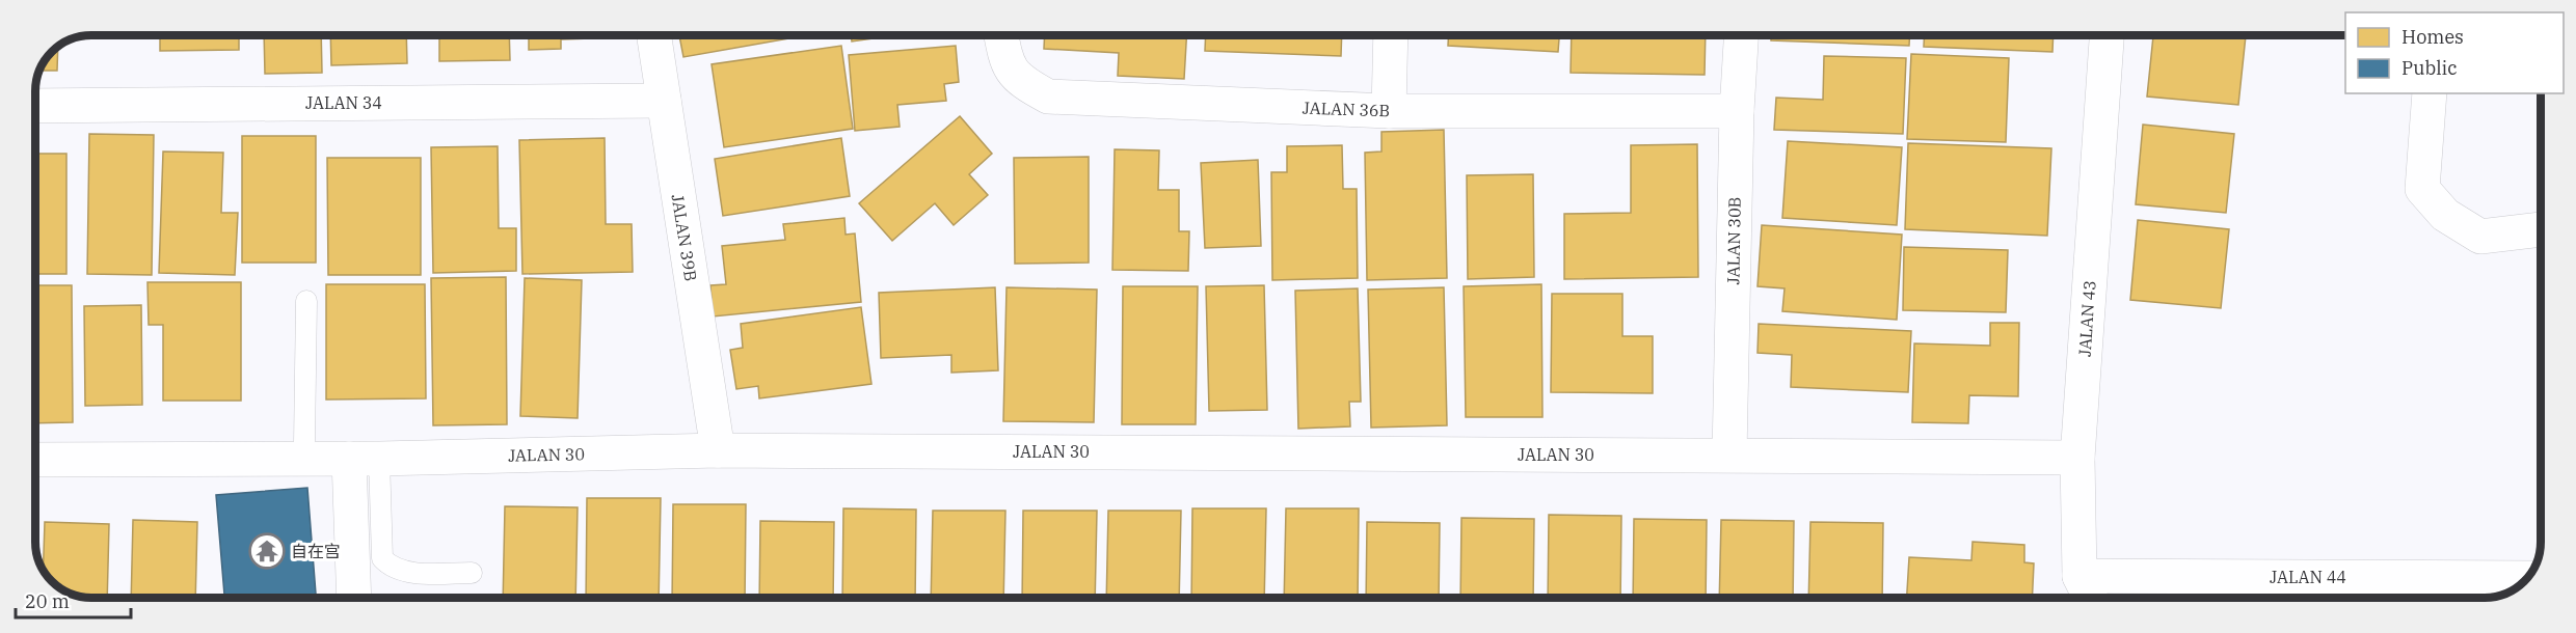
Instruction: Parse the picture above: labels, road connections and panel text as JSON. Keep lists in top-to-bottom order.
{
  "streets": {
    "street": [
      "JALAN 34",
      "JALAN 36B",
      "JALAN 39B",
      "JALAN 30B",
      "JALAN 43",
      "JALAN 30",
      "JALAN 44"
    ]
  },
  "crossings": [
    ["JALAN 34", "JALAN 39B"],
    ["JALAN 36B", "JALAN 30B"],
    ["JALAN 39B", "JALAN 30"],
    ["JALAN 30B", "JALAN 30"],
    ["JALAN 43", "JALAN 30"],
    ["JALAN 43", "JALAN 44"]
  ],
  "places": {
    "temple": ["自在宫"]
  },
  "legend": ["Homes", "Public"],
  "scale_bar": "20 m"
}
